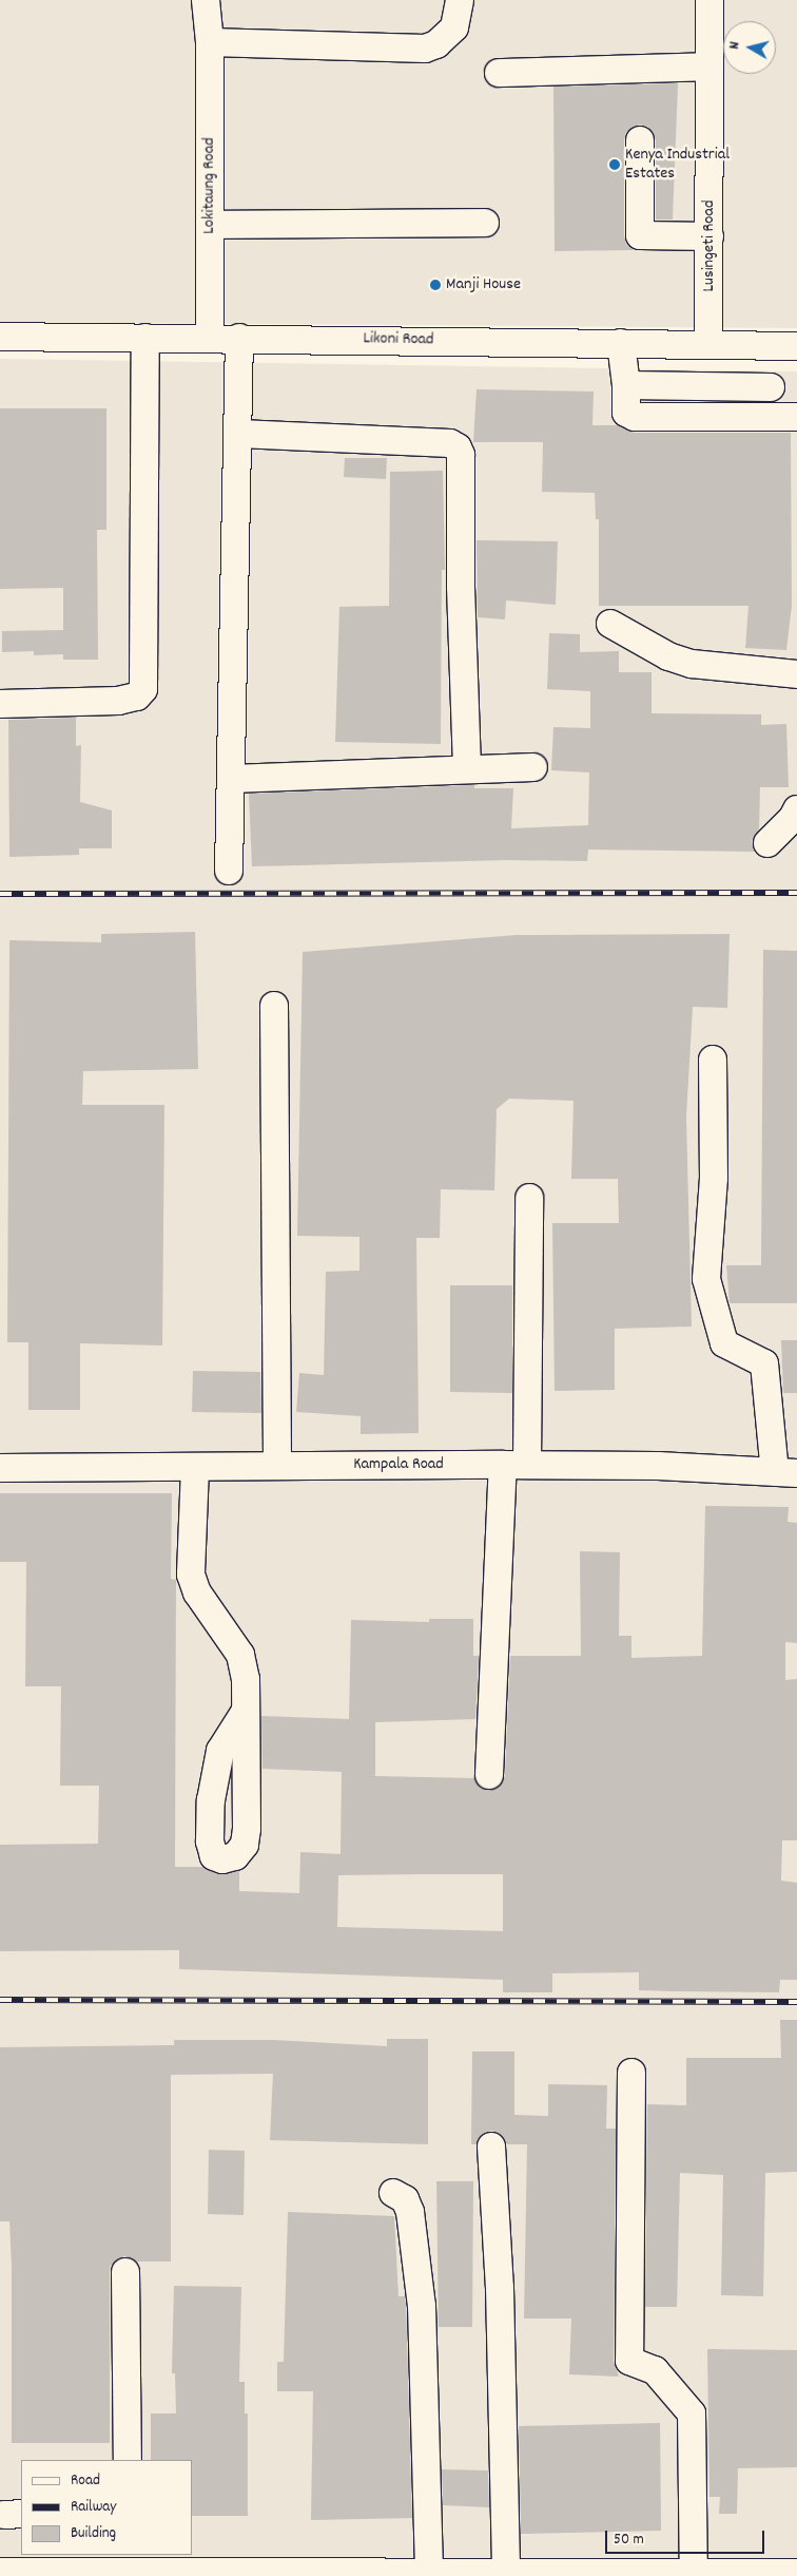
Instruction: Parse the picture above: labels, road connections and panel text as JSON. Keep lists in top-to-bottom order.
{
  "streets": {
    "street": [
      "Lokitaung Road",
      "Lusingeti Road",
      "Likoni Road",
      "Kampala Road"
    ]
  },
  "crossings": [
    ["Lokitaung Road", "Likoni Road"],
    ["Lusingeti Road", "Likoni Road"]
  ],
  "places": ["Kenya Industrial Estates", "Manji House"],
  "legend": ["Road", "Railway", "Building"],
  "scale_bar": "50 m",
  "north": "left"
}
